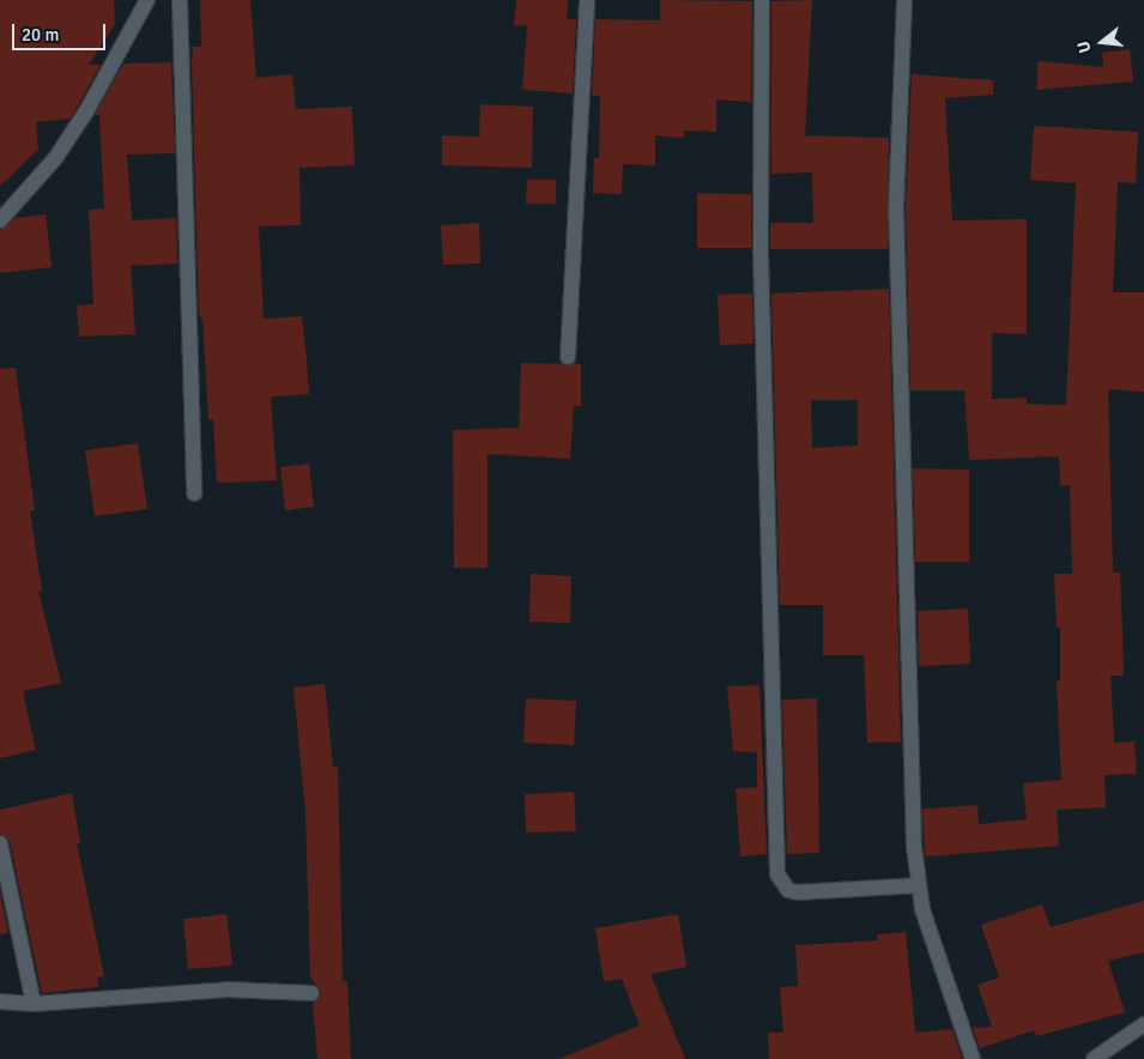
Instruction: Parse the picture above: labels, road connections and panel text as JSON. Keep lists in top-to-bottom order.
{
  "scale_bar": "20 m",
  "north": "left"
}
